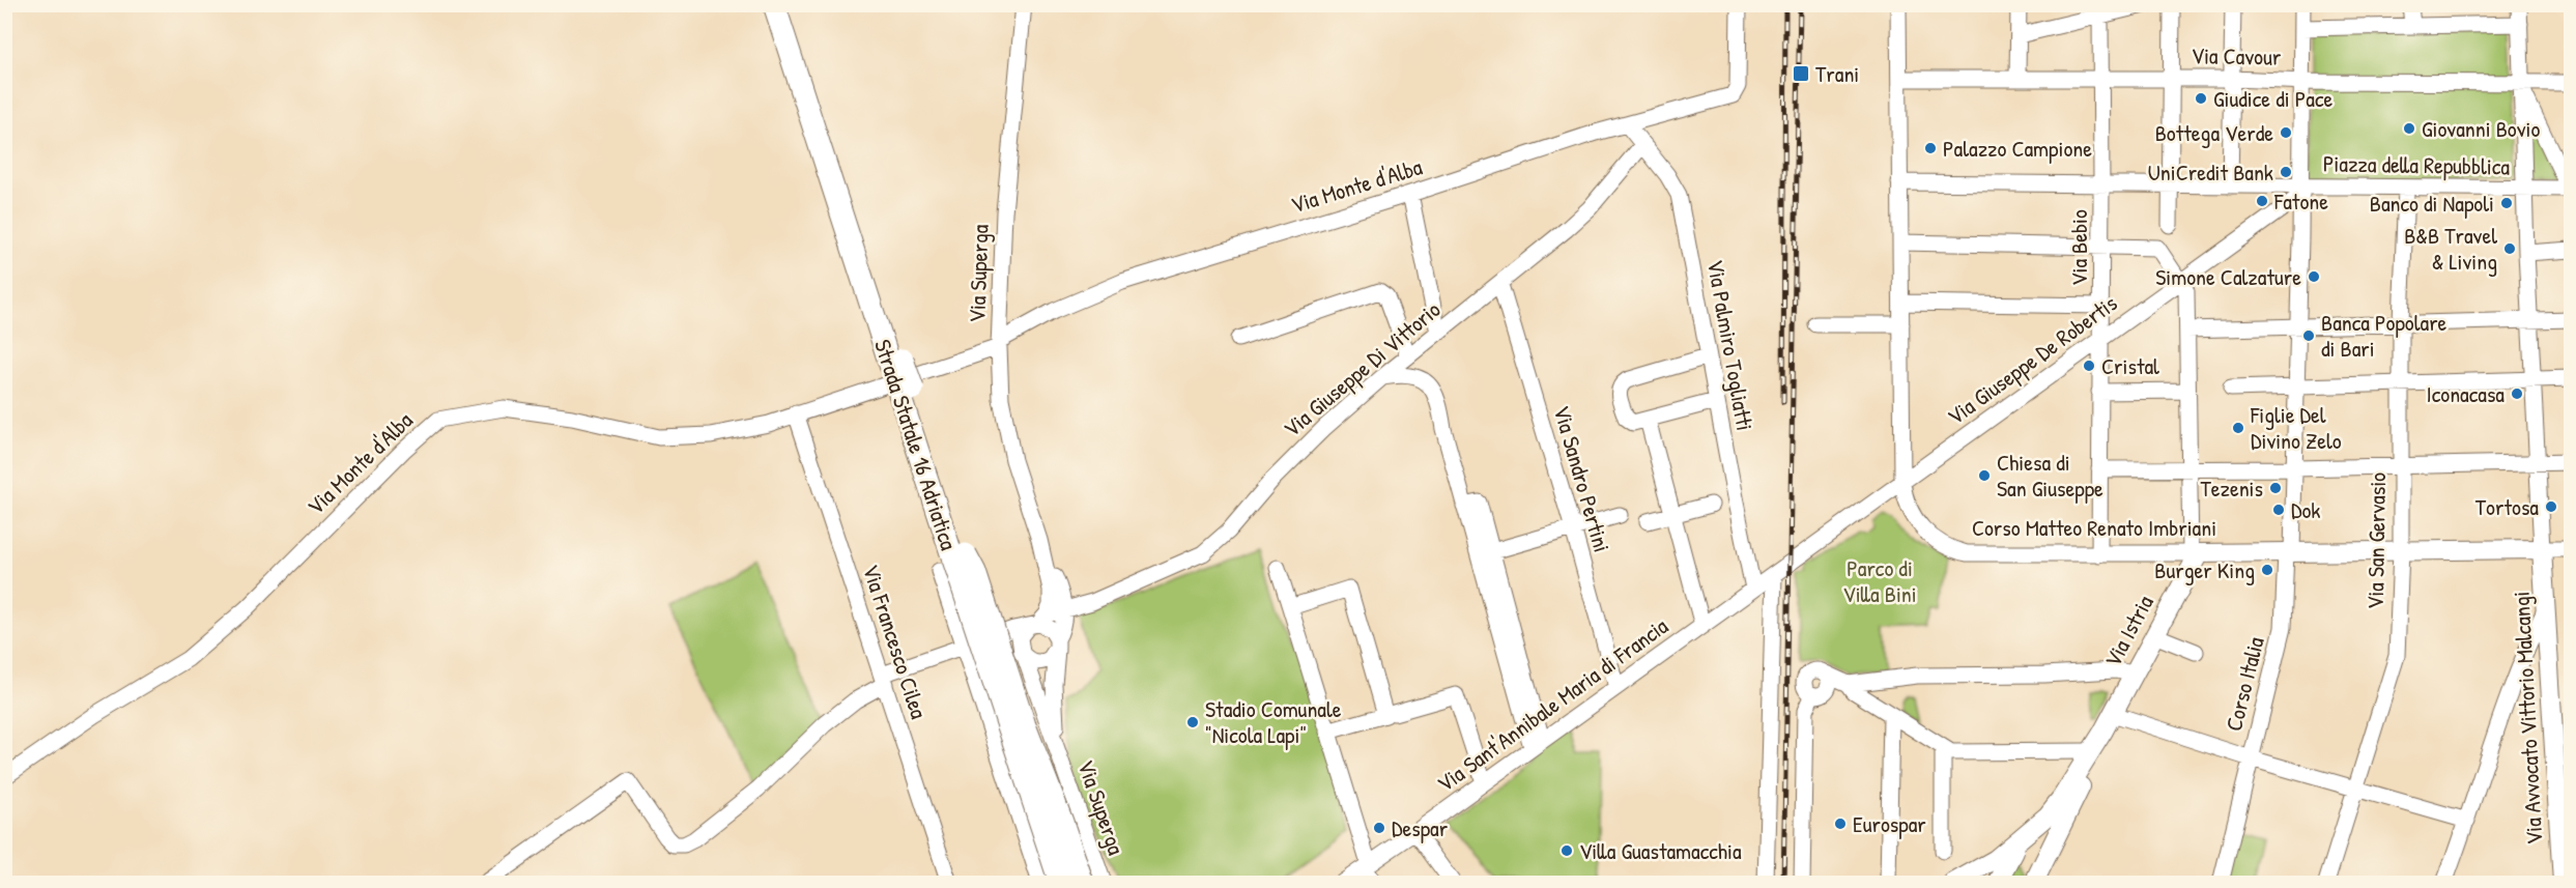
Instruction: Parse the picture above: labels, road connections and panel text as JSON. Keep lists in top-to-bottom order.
{
  "streets": {
    "highway": ["Strada Statale 16 Adriatica"],
    "main road": ["Corso Matteo Renato Imbriani", "Via Istria", "Via Avvocato Vittorio Malcangi"],
    "street": [
      "Via Cavour",
      "Piazza della Repubblica",
      "Via Monte d'Alba",
      "Via Bebio",
      "Via Superga",
      "Via Palmiro Togliatti",
      "Via Giuseppe De Robertis",
      "Via Giuseppe Di Vittorio",
      "Via Sandro Pertini",
      "Via San Gervasio",
      "Via Francesco Cilea",
      "Corso Italia",
      "Via Sant'Annibale Maria di Francia"
    ]
  },
  "crossings": [
    ["Via Cavour", "Piazza della Repubblica"],
    ["Via Cavour", "Via Bebio"],
    ["Via Cavour", "Corso Matteo Renato Imbriani"],
    ["Piazza della Repubblica", "Via Giuseppe De Robertis"],
    ["Piazza della Repubblica", "Via San Gervasio"],
    ["Piazza della Repubblica", "Corso Italia"],
    ["Via Monte d'Alba", "Via Superga"],
    ["Via Monte d'Alba", "Via Palmiro Togliatti"],
    ["Via Monte d'Alba", "Via Francesco Cilea"],
    ["Via Bebio", "Via Giuseppe De Robertis"],
    ["Via Bebio", "Corso Matteo Renato Imbriani"],
    ["Via Superga", "Via Giuseppe Di Vittorio"],
    ["Via Palmiro Togliatti", "Via Giuseppe Di Vittorio"],
    ["Via Palmiro Togliatti", "Via Sant'Annibale Maria di Francia"],
    ["Via Giuseppe De Robertis", "Corso Matteo Renato Imbriani"],
    ["Via Giuseppe De Robertis", "Corso Italia"],
    ["Via Giuseppe De Robertis", "Via Sant'Annibale Maria di Francia"],
    ["Via Giuseppe Di Vittorio", "Via Sandro Pertini"],
    ["Via Sandro Pertini", "Via Sant'Annibale Maria di Francia"],
    ["Corso Matteo Renato Imbriani", "Via San Gervasio"],
    ["Corso Matteo Renato Imbriani", "Via Istria"],
    ["Corso Matteo Renato Imbriani", "Corso Italia"],
    ["Corso Matteo Renato Imbriani", "Via Avvocato Vittorio Malcangi"]
  ],
  "parks": ["Parco di Villa Bini"],
  "places": {
    "transit": ["Trani"],
    "other": [
      "Giudice di Pace",
      "Giovanni Bovio",
      "Bottega Verde",
      "Palazzo Campione",
      "UniCredit Bank",
      "Fatone",
      "Banco di Napoli",
      "B&B Travel & Living",
      "Simone Calzature",
      "Banca Popolare di Bari",
      "Cristal",
      "Iconacasa",
      "Figlie Del Divino Zelo",
      "Chiesa di San Giuseppe",
      "Tezenis",
      "Tortosa",
      "Dok",
      "Burger King",
      "Stadio Comunale \"Nicola Lapi\"",
      "Eurospar",
      "Despar",
      "Villa Guastamacchia"
    ]
  }
}
